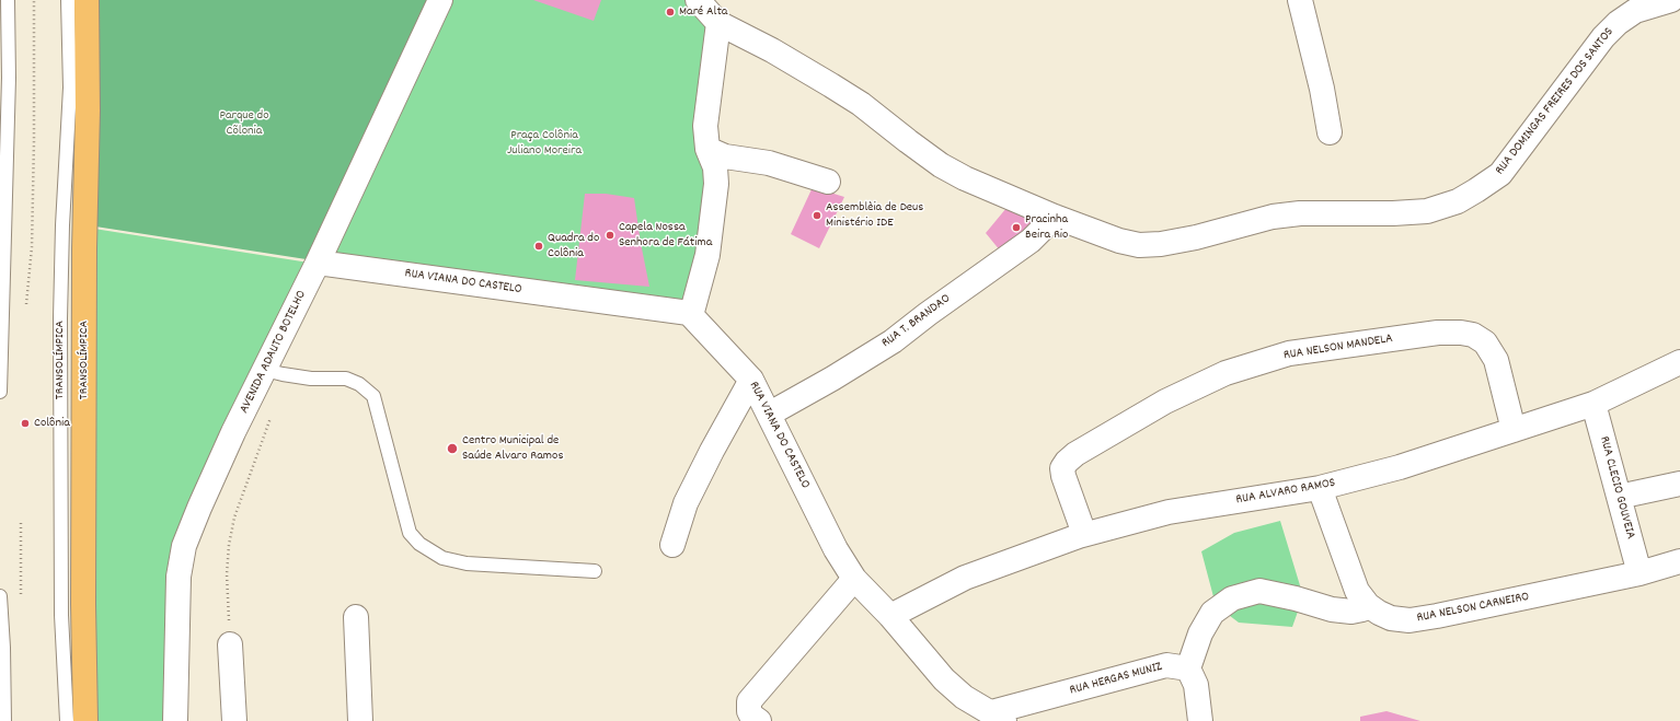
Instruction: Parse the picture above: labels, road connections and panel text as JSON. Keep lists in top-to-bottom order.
{
  "streets": {
    "highway": ["TRANSOLÍMPICA"],
    "street": [
      "RUA DOMINGAS FREIRES DOS SANTOS",
      "RUA VIANA DO CASTELO",
      "RUA T. BRANDAO",
      "RUA NELSON MANDELA",
      "AVENIDA ADAUTO BOTELHO",
      "RUA CLECIO GOUVEIA",
      "RUA ALVARO RAMOS",
      "RUA NELSON CARNEIRO",
      "RUA HERGAS MUNIZ"
    ]
  },
  "crossings": [
    ["RUA DOMINGAS FREIRES DOS SANTOS", "RUA T. BRANDAO"],
    ["RUA VIANA DO CASTELO", "RUA T. BRANDAO"],
    ["RUA VIANA DO CASTELO", "AVENIDA ADAUTO BOTELHO"],
    ["RUA VIANA DO CASTELO", "RUA ALVARO RAMOS"],
    ["RUA VIANA DO CASTELO", "RUA HERGAS MUNIZ"],
    ["RUA NELSON MANDELA", "RUA ALVARO RAMOS"],
    ["RUA CLECIO GOUVEIA", "RUA ALVARO RAMOS"],
    ["RUA CLECIO GOUVEIA", "RUA NELSON CARNEIRO"],
    ["RUA ALVARO RAMOS", "RUA NELSON CARNEIRO"]
  ],
  "parks": ["Parque do Cõlonia", "Praça Colônia Juliano Moreira"],
  "places": [
    "Maré Alta",
    "Assemblèia de Deus Ministério IDE",
    "Pracinha Beira Rio",
    "Capela Nossa Senhora de Fátima",
    "Quadra do Colônia",
    "Colônia",
    "Centro Municipal de Saúde Alvaro Ramos"
  ]
}
